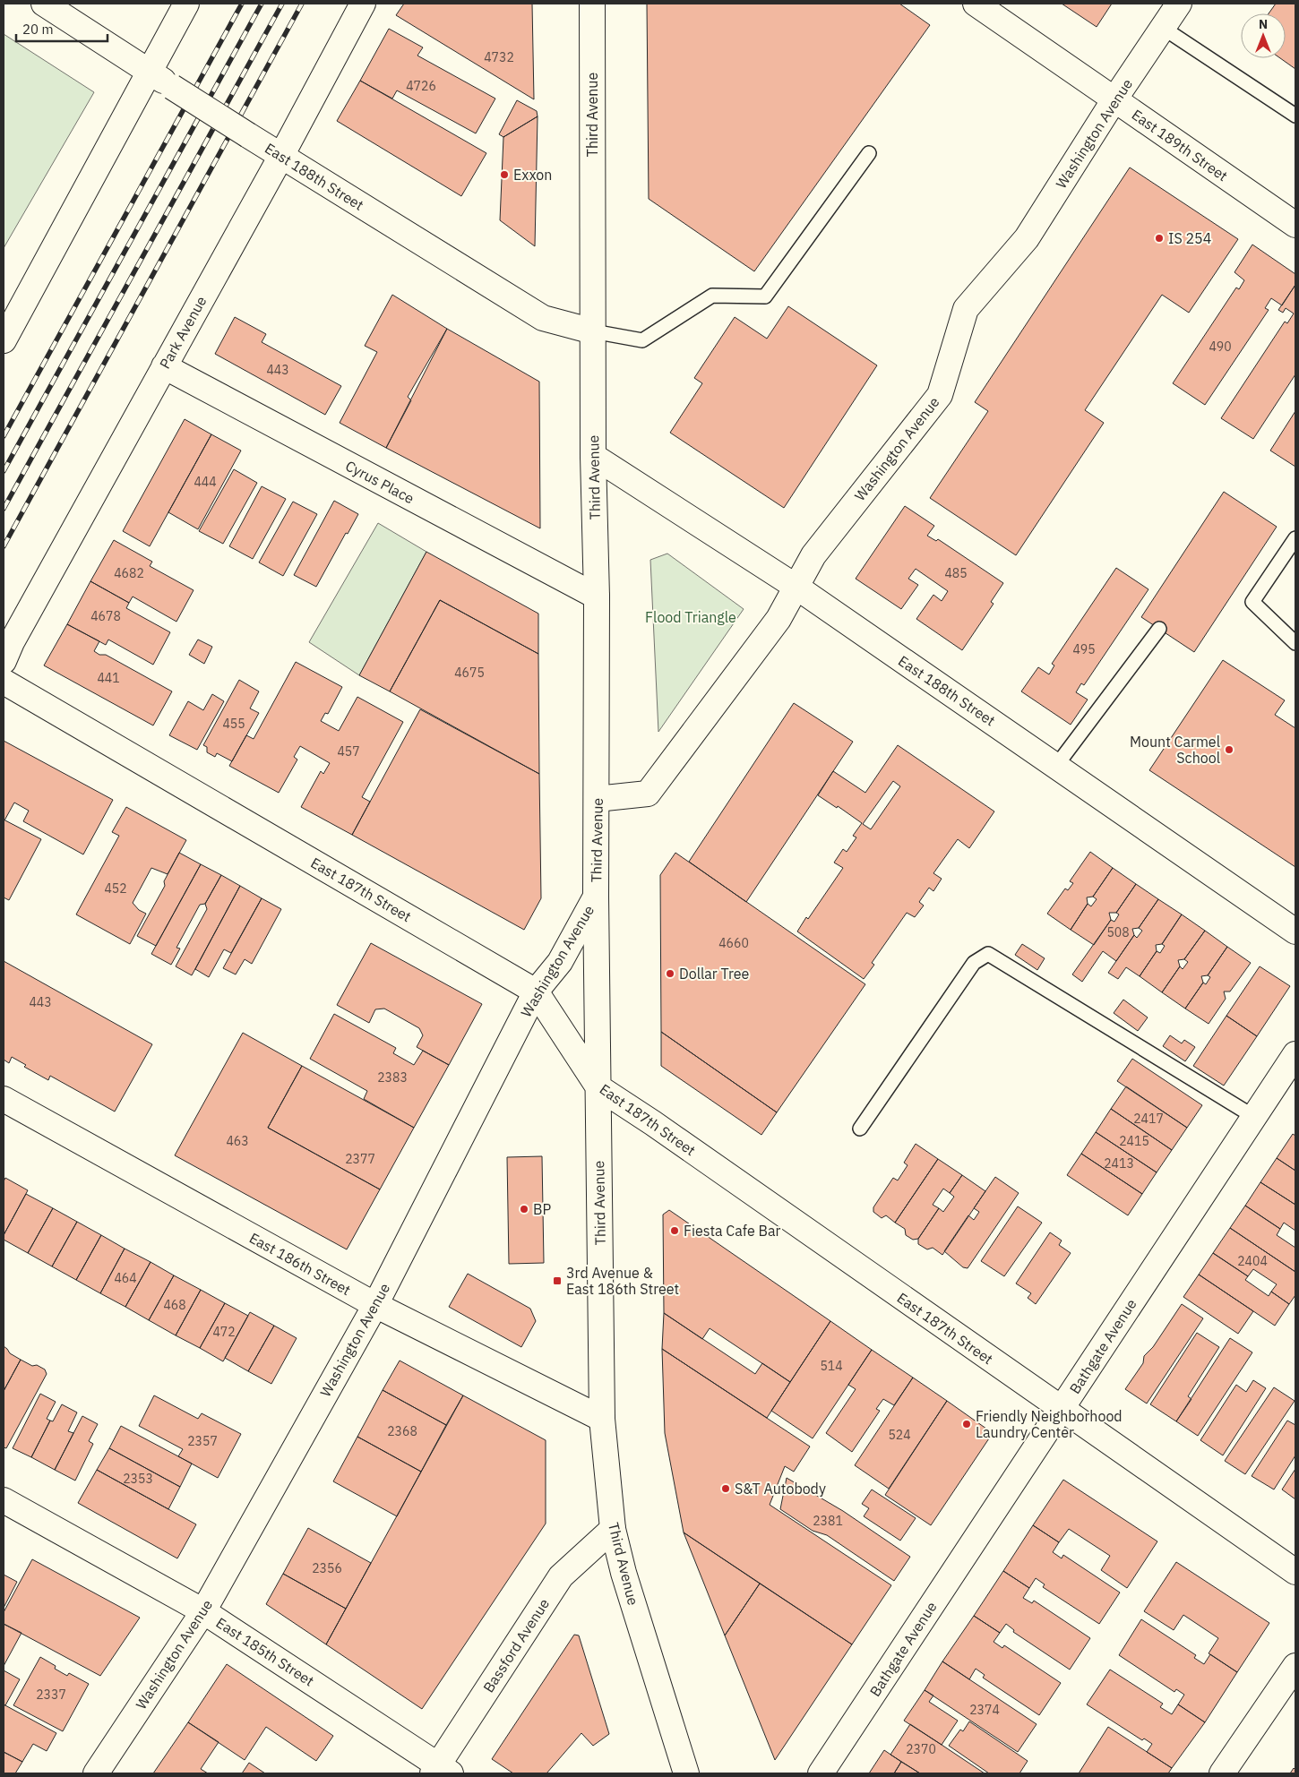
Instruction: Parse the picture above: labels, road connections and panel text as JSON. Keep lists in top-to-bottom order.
{
  "streets": {
    "street": [
      "Third Avenue",
      "Washington Avenue",
      "East 189th Street",
      "East 188th Street",
      "Park Avenue",
      "Cyrus Place",
      "East 187th Street",
      "East 186th Street",
      "Bathgate Avenue",
      "Bassford Avenue",
      "East 185th Street"
    ]
  },
  "crossings": [
    ["Third Avenue", "Washington Avenue"],
    ["Third Avenue", "East 188th Street"],
    ["Third Avenue", "Cyrus Place"],
    ["Third Avenue", "East 187th Street"],
    ["Third Avenue", "East 186th Street"],
    ["Third Avenue", "Bassford Avenue"],
    ["Washington Avenue", "East 189th Street"],
    ["Washington Avenue", "East 188th Street"],
    ["Washington Avenue", "East 187th Street"],
    ["Washington Avenue", "East 186th Street"],
    ["Washington Avenue", "East 185th Street"],
    ["East 188th Street", "Park Avenue"],
    ["Park Avenue", "Cyrus Place"],
    ["East 187th Street", "Bathgate Avenue"],
    ["Bassford Avenue", "East 185th Street"]
  ],
  "parks": ["Flood Triangle"],
  "places": {
    "other": [
      "Exxon",
      "IS 254",
      "Mount Carmel School",
      "Dollar Tree",
      "BP",
      "Fiesta Cafe Bar",
      "Friendly Neighborhood Laundry Center",
      "S&T Autobody"
    ],
    "transit": ["3rd Avenue & East 186th Street"]
  },
  "house_numbers": [
    "4732",
    "4726",
    "490",
    "443",
    "444",
    "4682",
    "485",
    "4678",
    "495",
    "4675",
    "441",
    "455",
    "457",
    "452",
    "508",
    "4660",
    "443",
    "2383",
    "2417",
    "463",
    "2415",
    "2377",
    "2413",
    "2404",
    "464",
    "468",
    "472",
    "514",
    "2368",
    "524",
    "2357",
    "2353",
    "2381",
    "2356",
    "2337",
    "2374",
    "2370"
  ],
  "scale_bar": "20 m",
  "north": "top"
}
